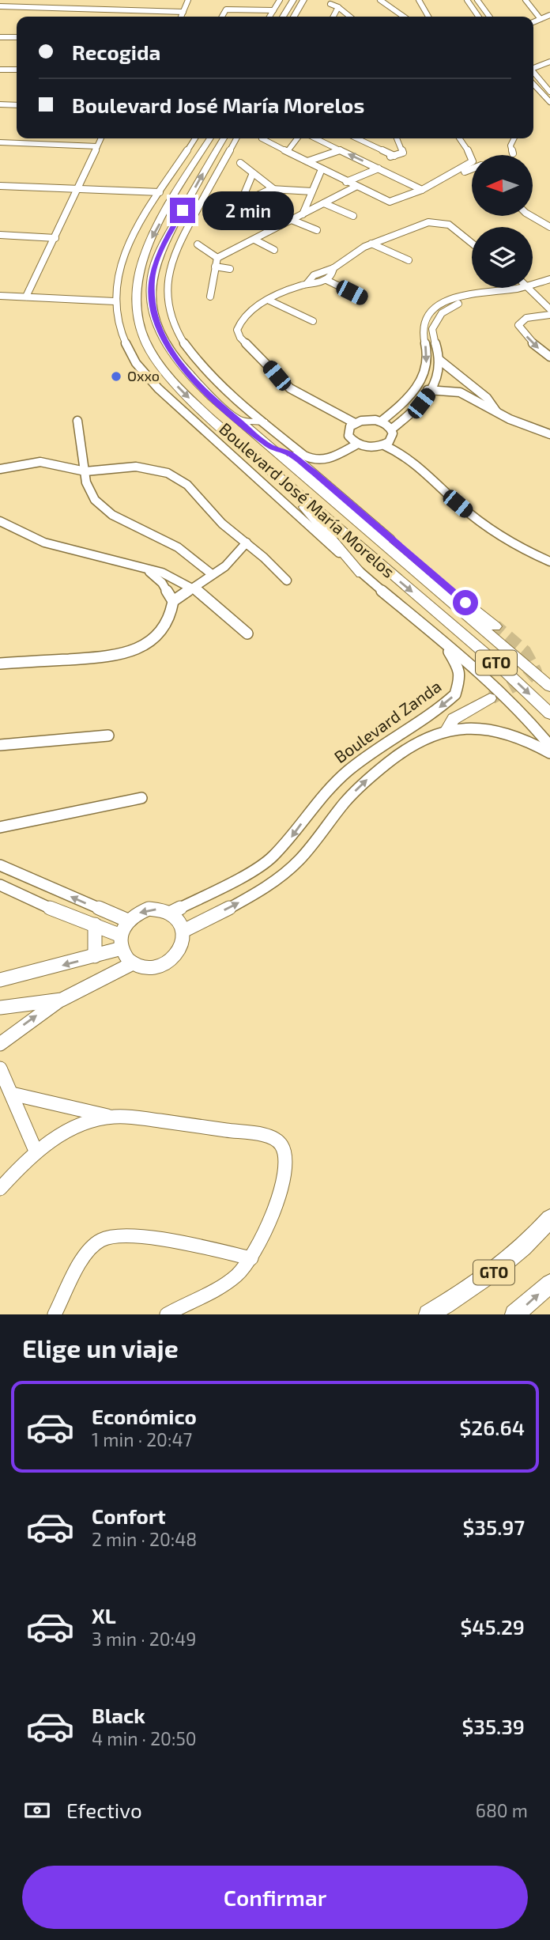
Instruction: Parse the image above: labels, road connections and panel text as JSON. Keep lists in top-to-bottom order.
{
  "streets": {
    "main road": ["Boulevard José María Morelos", "GTO"],
    "street": ["Boulevard Zanda"]
  },
  "places": ["Oxxo"],
  "north": "left",
  "page": {
    "banner": ["Recogida", "Boulevard José María Morelos"],
    "bubble": "2 min",
    "heading": "Elige un viaje",
    "list": [
      {
        "name": "Económico",
        "note": "1 min · 20:47",
        "value": "$26.64"
      },
      {
        "name": "Confort",
        "note": "2 min · 20:48",
        "value": "$35.97"
      },
      {
        "name": "XL",
        "note": "3 min · 20:49",
        "value": "$45.29"
      },
      {
        "name": "Black",
        "note": "4 min · 20:50",
        "value": "$35.39"
      }
    ],
    "pay": ["Efectivo", "680 m"],
    "buttons": "Confirmar"
  }
}
